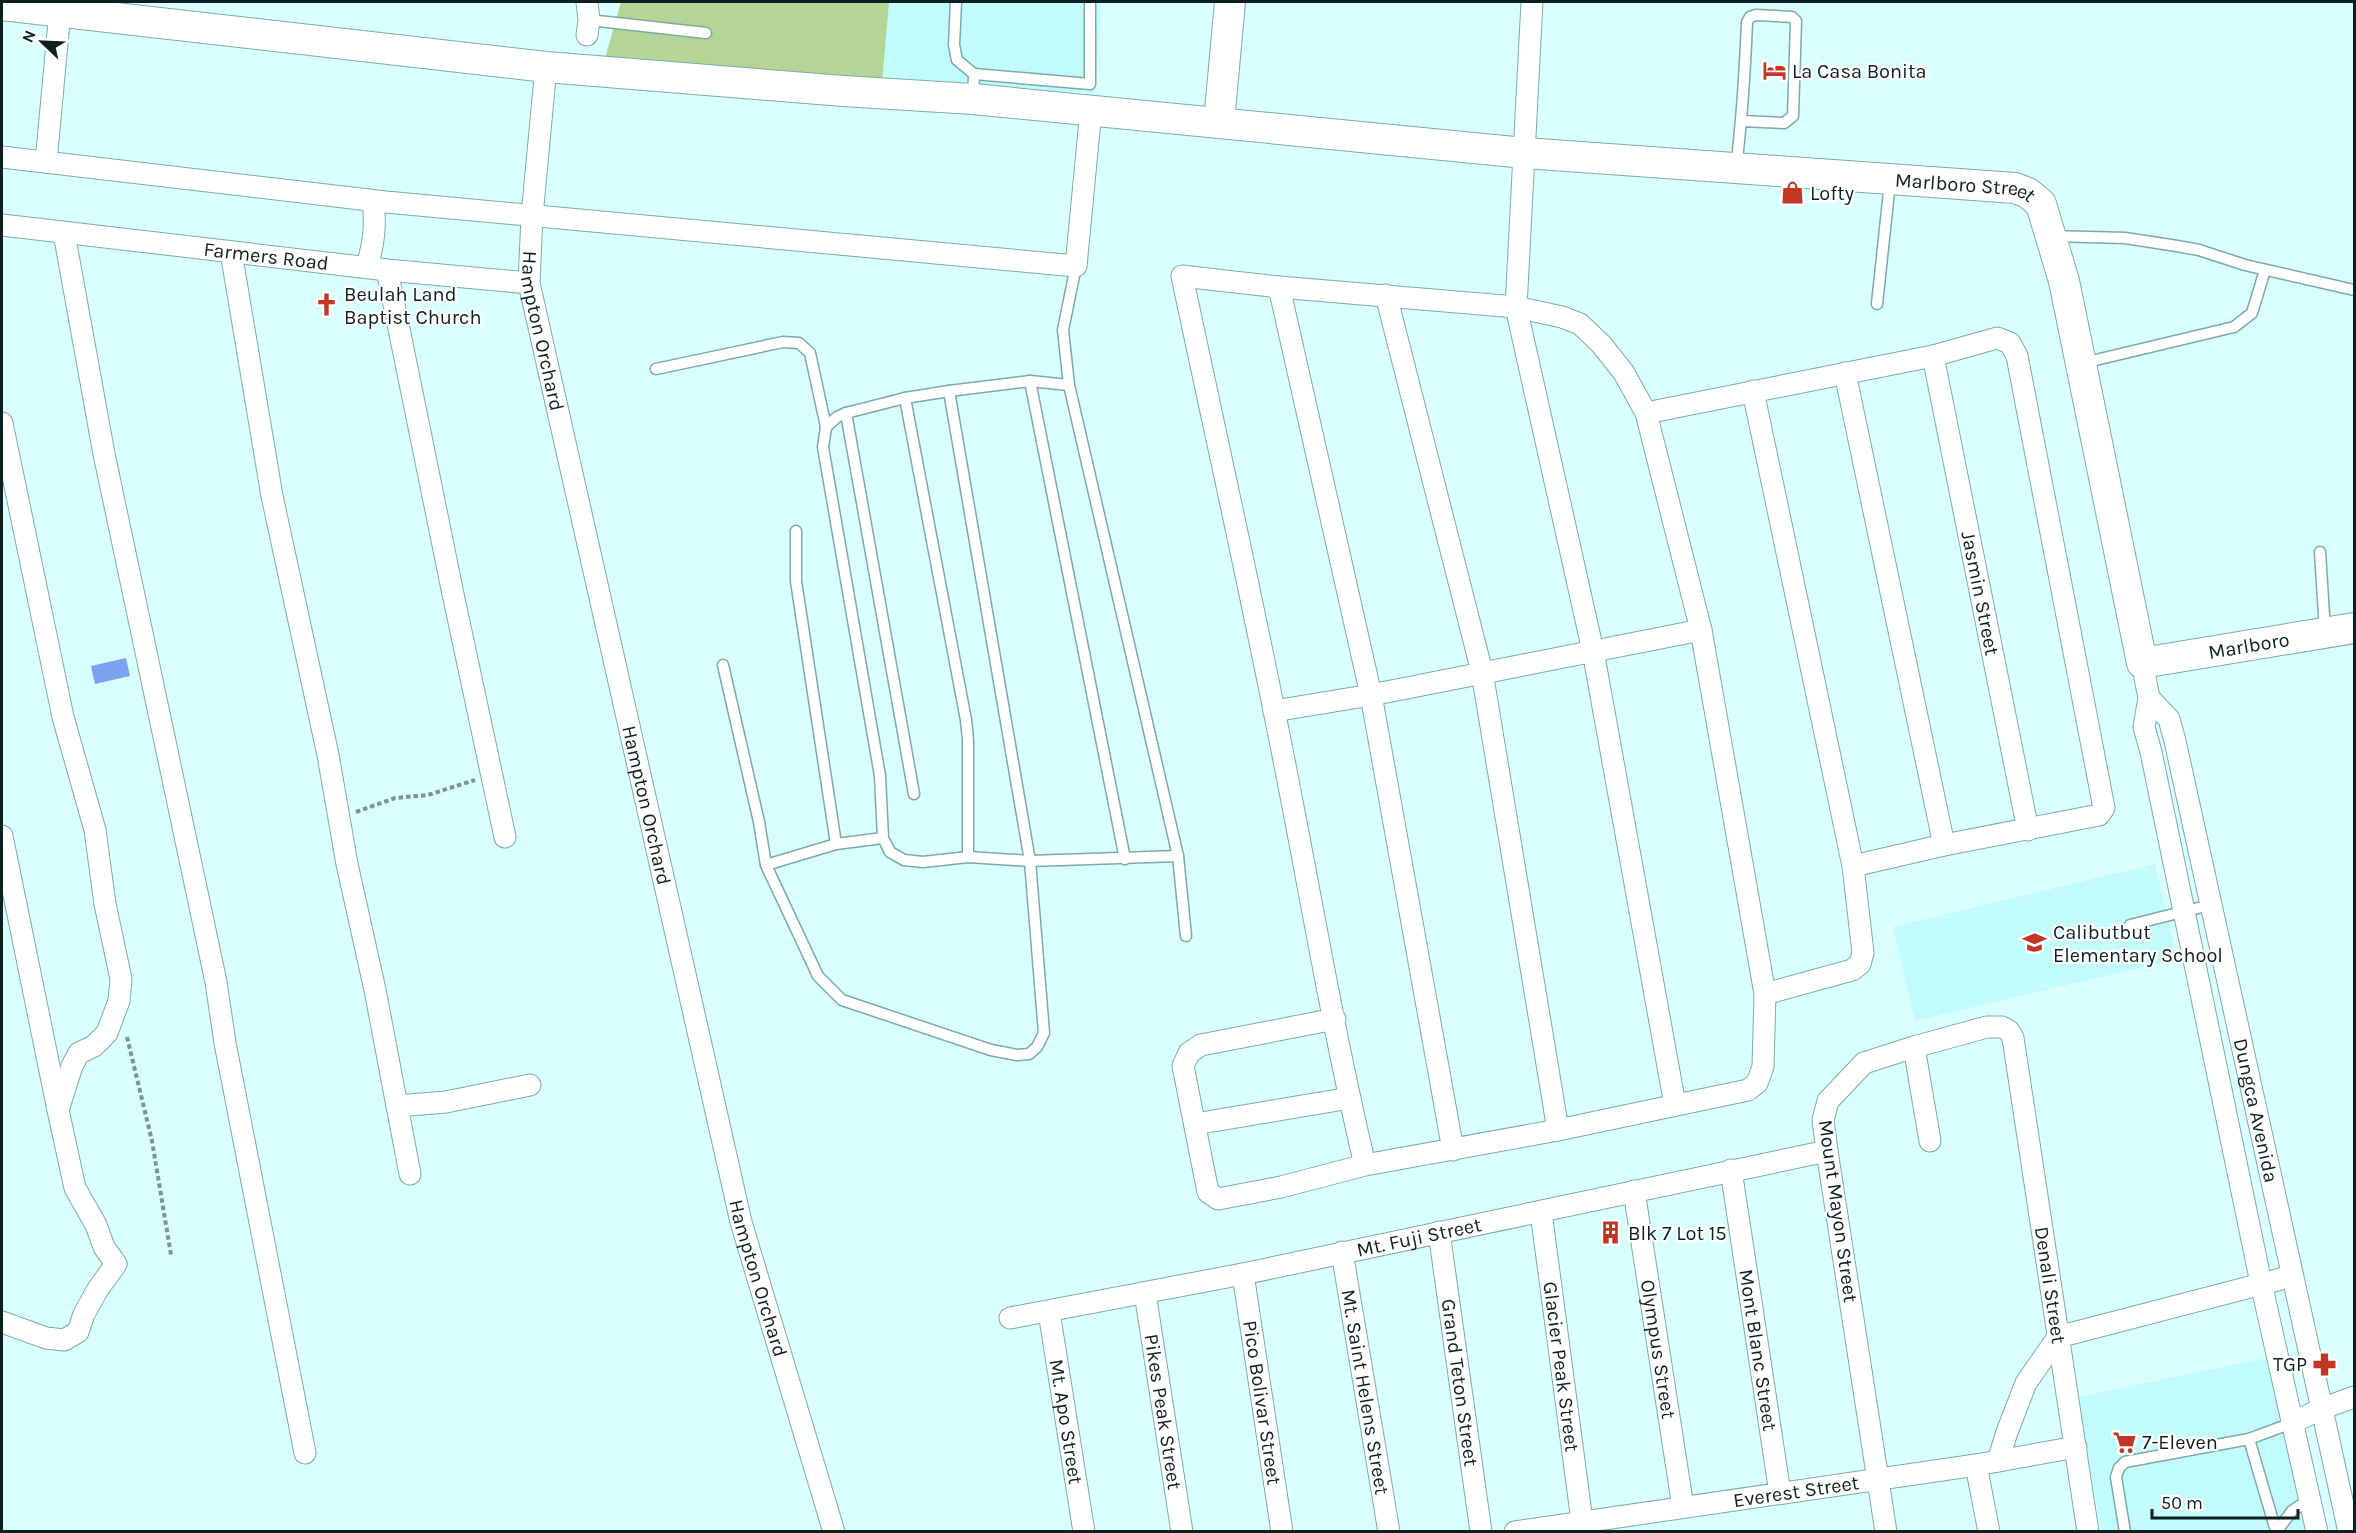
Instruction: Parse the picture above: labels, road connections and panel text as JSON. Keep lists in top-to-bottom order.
{
  "streets": {
    "street": [
      "Marlboro Street",
      "Farmers Road",
      "Hampton Orchard",
      "Jasmin Street",
      "Marlboro",
      "Dungca Avenida",
      "Mount Mayon Street",
      "Mt. Fuji Street",
      "Denali Street",
      "Olympus Street",
      "Mont Blanc Street",
      "Glacier Peak Street",
      "Grand Teton Street",
      "Mt. Saint Helens Street",
      "Pico Bolivar Street",
      "Pikes Peak Street",
      "Mt. Apo Street",
      "Everest Street"
    ]
  },
  "crossings": [
    ["Marlboro Street", "Hampton Orchard"],
    ["Marlboro Street", "Marlboro"],
    ["Marlboro Street", "Dungca Avenida"],
    ["Farmers Road", "Hampton Orchard"],
    ["Marlboro", "Dungca Avenida"],
    ["Mount Mayon Street", "Mt. Fuji Street"],
    ["Mount Mayon Street", "Denali Street"],
    ["Mount Mayon Street", "Everest Street"],
    ["Mt. Fuji Street", "Olympus Street"],
    ["Mt. Fuji Street", "Mont Blanc Street"],
    ["Mt. Fuji Street", "Glacier Peak Street"],
    ["Mt. Fuji Street", "Grand Teton Street"],
    ["Mt. Fuji Street", "Mt. Saint Helens Street"],
    ["Mt. Fuji Street", "Pico Bolivar Street"],
    ["Mt. Fuji Street", "Pikes Peak Street"],
    ["Mt. Fuji Street", "Mt. Apo Street"],
    ["Denali Street", "Everest Street"],
    ["Olympus Street", "Everest Street"],
    ["Mont Blanc Street", "Everest Street"],
    ["Glacier Peak Street", "Everest Street"]
  ],
  "places": {
    "hotel": ["La Casa Bonita"],
    "shop": ["Lofty"],
    "church": ["Beulah Land Baptist Church"],
    "school or university": ["Calibutbut Elementary School"],
    "building": ["Blk 7 Lot 15"],
    "pharmacy": ["TGP"],
    "supermarket": ["7-Eleven"]
  },
  "scale_bar": "50 m",
  "north": "top left"
}
